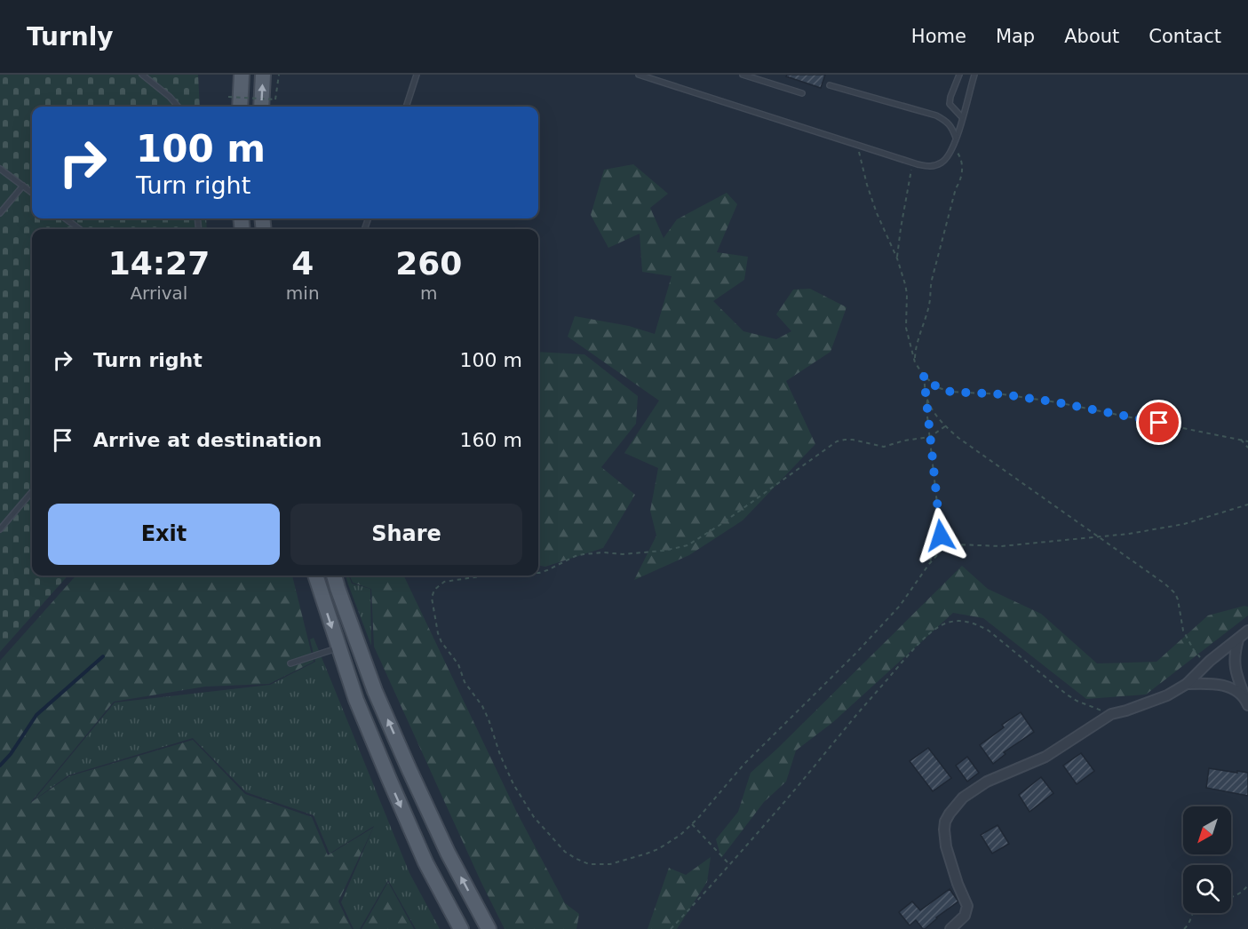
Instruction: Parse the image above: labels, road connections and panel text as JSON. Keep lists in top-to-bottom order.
{
  "north": "bottom left",
  "page": {
    "header": "Turnly",
    "nav": [
      "Home",
      "Map",
      "About",
      "Contact"
    ],
    "turn": ["100 m", "Turn right"],
    "eta": [
      "14:27",
      "Arrival",
      "4",
      "min",
      "260",
      "m"
    ],
    "list": [
      {
        "name": "Turn right",
        "value": "100 m"
      },
      {
        "name": "Arrive at destination",
        "value": "160 m"
      }
    ],
    "buttons": ["Exit", "Share"]
  }
}
